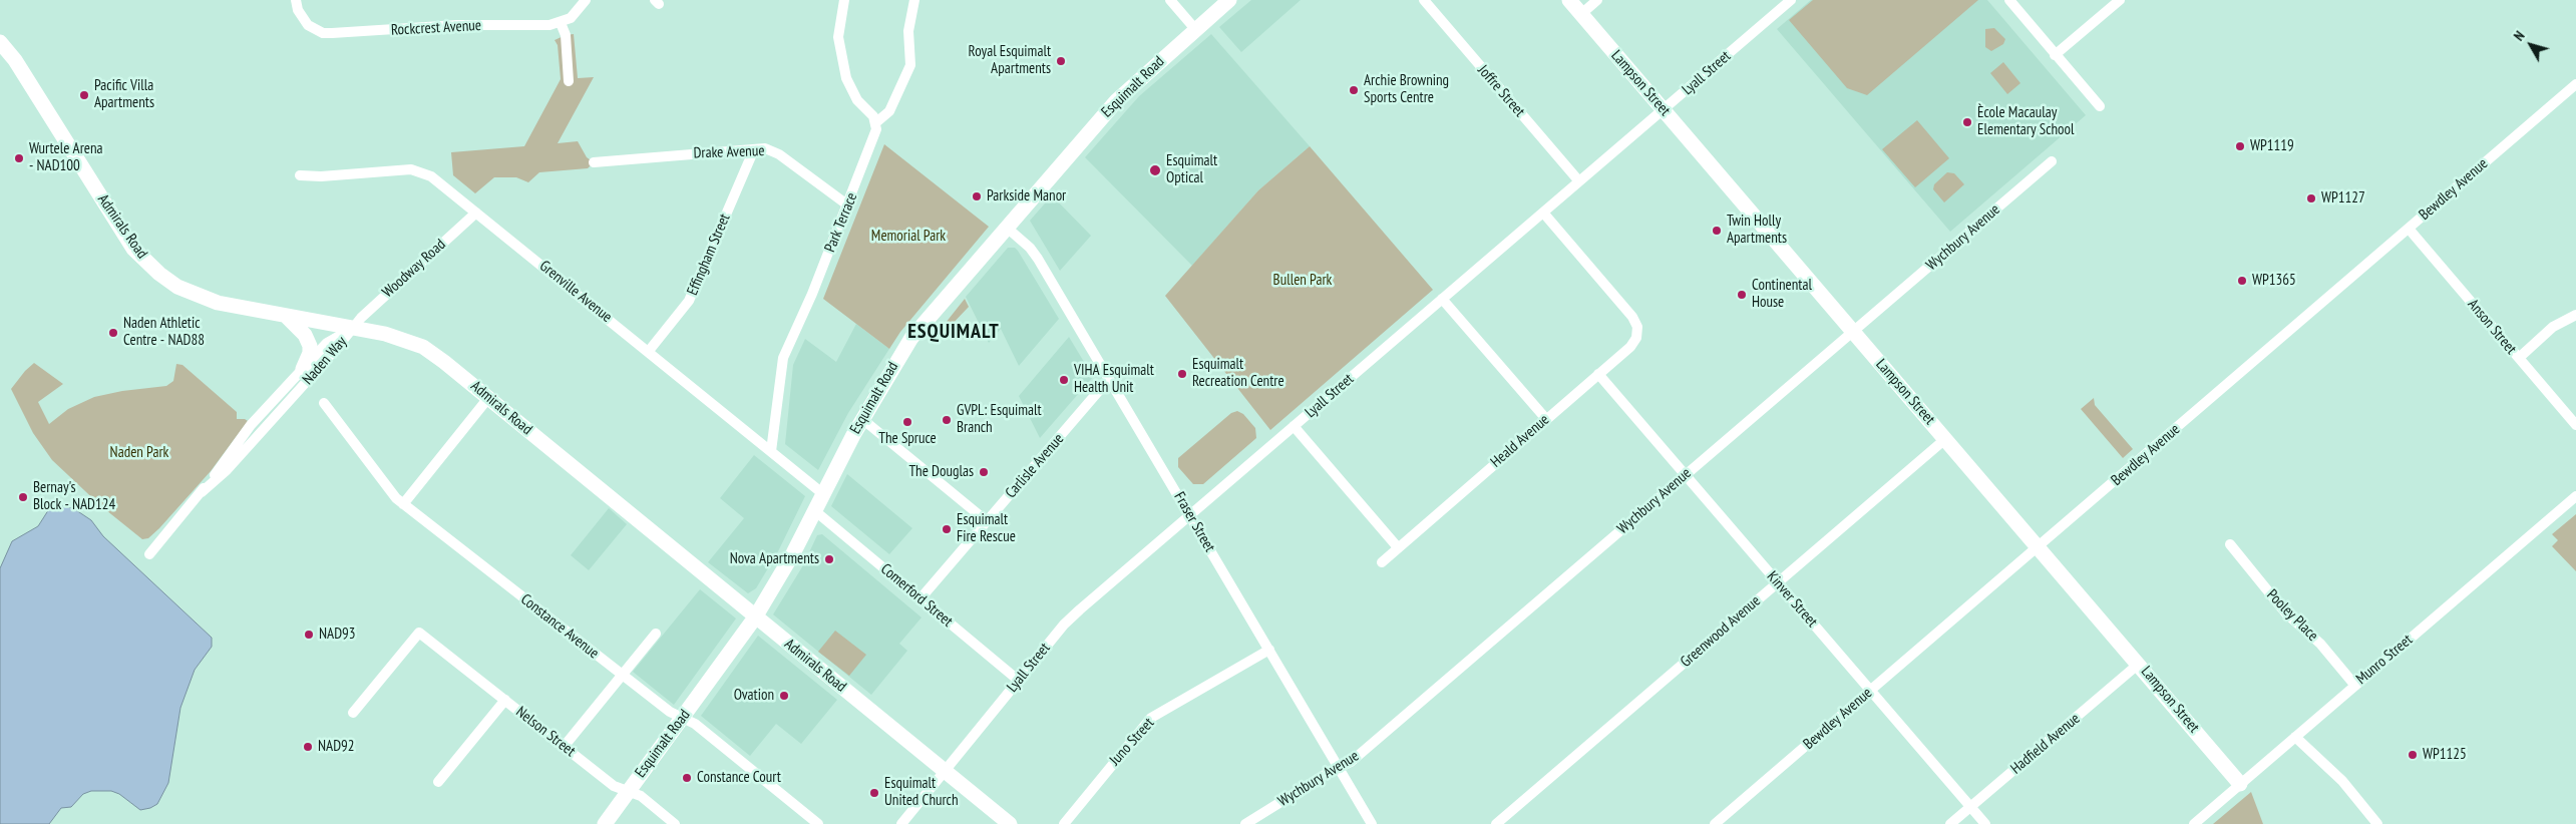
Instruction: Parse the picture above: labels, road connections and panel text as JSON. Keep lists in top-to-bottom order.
{
  "streets": {
    "main road": ["Lampson Street", "Esquimalt Road", "Admirals Road"],
    "street": [
      "Rockcrest Avenue",
      "Lyall Street",
      "Joffre Street",
      "Drake Avenue",
      "Bewdley Avenue",
      "Park Terrace",
      "Wychbury Avenue",
      "Effingham Street",
      "Woodway Road",
      "Grenville Avenue",
      "Anson Street",
      "Naden Way",
      "Heald Avenue",
      "Carlisle Avenue",
      "Fraser Street",
      "Comerford Street",
      "Kinver Street",
      "Pooley Place",
      "Constance Avenue",
      "Greenwood Avenue",
      "Munro Street",
      "Nelson Street",
      "Juno Street",
      "Hadfield Avenue"
    ]
  },
  "crossings": [
    ["Lyall Street", "Lampson Street"],
    ["Lyall Street", "Joffre Street"],
    ["Lyall Street", "Admirals Road"],
    ["Lyall Street", "Heald Avenue"],
    ["Lyall Street", "Fraser Street"],
    ["Lyall Street", "Comerford Street"],
    ["Lampson Street", "Bewdley Avenue"],
    ["Lampson Street", "Wychbury Avenue"],
    ["Lampson Street", "Greenwood Avenue"],
    ["Lampson Street", "Munro Street"],
    ["Lampson Street", "Hadfield Avenue"],
    ["Esquimalt Road", "Admirals Road"],
    ["Esquimalt Road", "Grenville Avenue"],
    ["Esquimalt Road", "Fraser Street"],
    ["Esquimalt Road", "Comerford Street"],
    ["Esquimalt Road", "Constance Avenue"],
    ["Esquimalt Road", "Nelson Street"],
    ["Drake Avenue", "Park Terrace"],
    ["Drake Avenue", "Effingham Street"],
    ["Bewdley Avenue", "Anson Street"],
    ["Bewdley Avenue", "Kinver Street"],
    ["Park Terrace", "Grenville Avenue"],
    ["Admirals Road", "Woodway Road"],
    ["Admirals Road", "Naden Way"],
    ["Wychbury Avenue", "Fraser Street"],
    ["Wychbury Avenue", "Kinver Street"],
    ["Effingham Street", "Grenville Avenue"],
    ["Woodway Road", "Grenville Avenue"],
    ["Woodway Road", "Naden Way"],
    ["Heald Avenue", "Kinver Street"],
    ["Carlisle Avenue", "Fraser Street"],
    ["Carlisle Avenue", "Comerford Street"],
    ["Fraser Street", "Juno Street"],
    ["Kinver Street", "Greenwood Avenue"],
    ["Kinver Street", "Hadfield Avenue"],
    ["Pooley Place", "Munro Street"]
  ],
  "districts": ["ESQUIMALT"],
  "parks": ["Memorial Park", "Bullen Park", "Naden Park"],
  "places": [
    "Royal Esquimalt Apartments",
    "Archie Browning Sports Centre",
    "Pacific Villa Apartments",
    "Ècole Macaulay Elementary School",
    "WP1119",
    "Wurtele Arena - NAD100",
    "Esquimalt Optical",
    "Parkside Manor",
    "WP1127",
    "Twin Holly Apartments",
    "WP1365",
    "Continental House",
    "Naden Athletic Centre - NAD88",
    "Esquimalt Recreation Centre",
    "VIHA Esquimalt Health Unit",
    "GVPL: Esquimalt Branch",
    "The Spruce",
    "The Douglas",
    "Bernay's Block - NAD124",
    "Esquimalt Fire Rescue",
    "Nova Apartments",
    "NAD93",
    "Ovation",
    "NAD92",
    "WP1125",
    "Constance Court",
    "Esquimalt United Church"
  ],
  "north": "top left"
}
